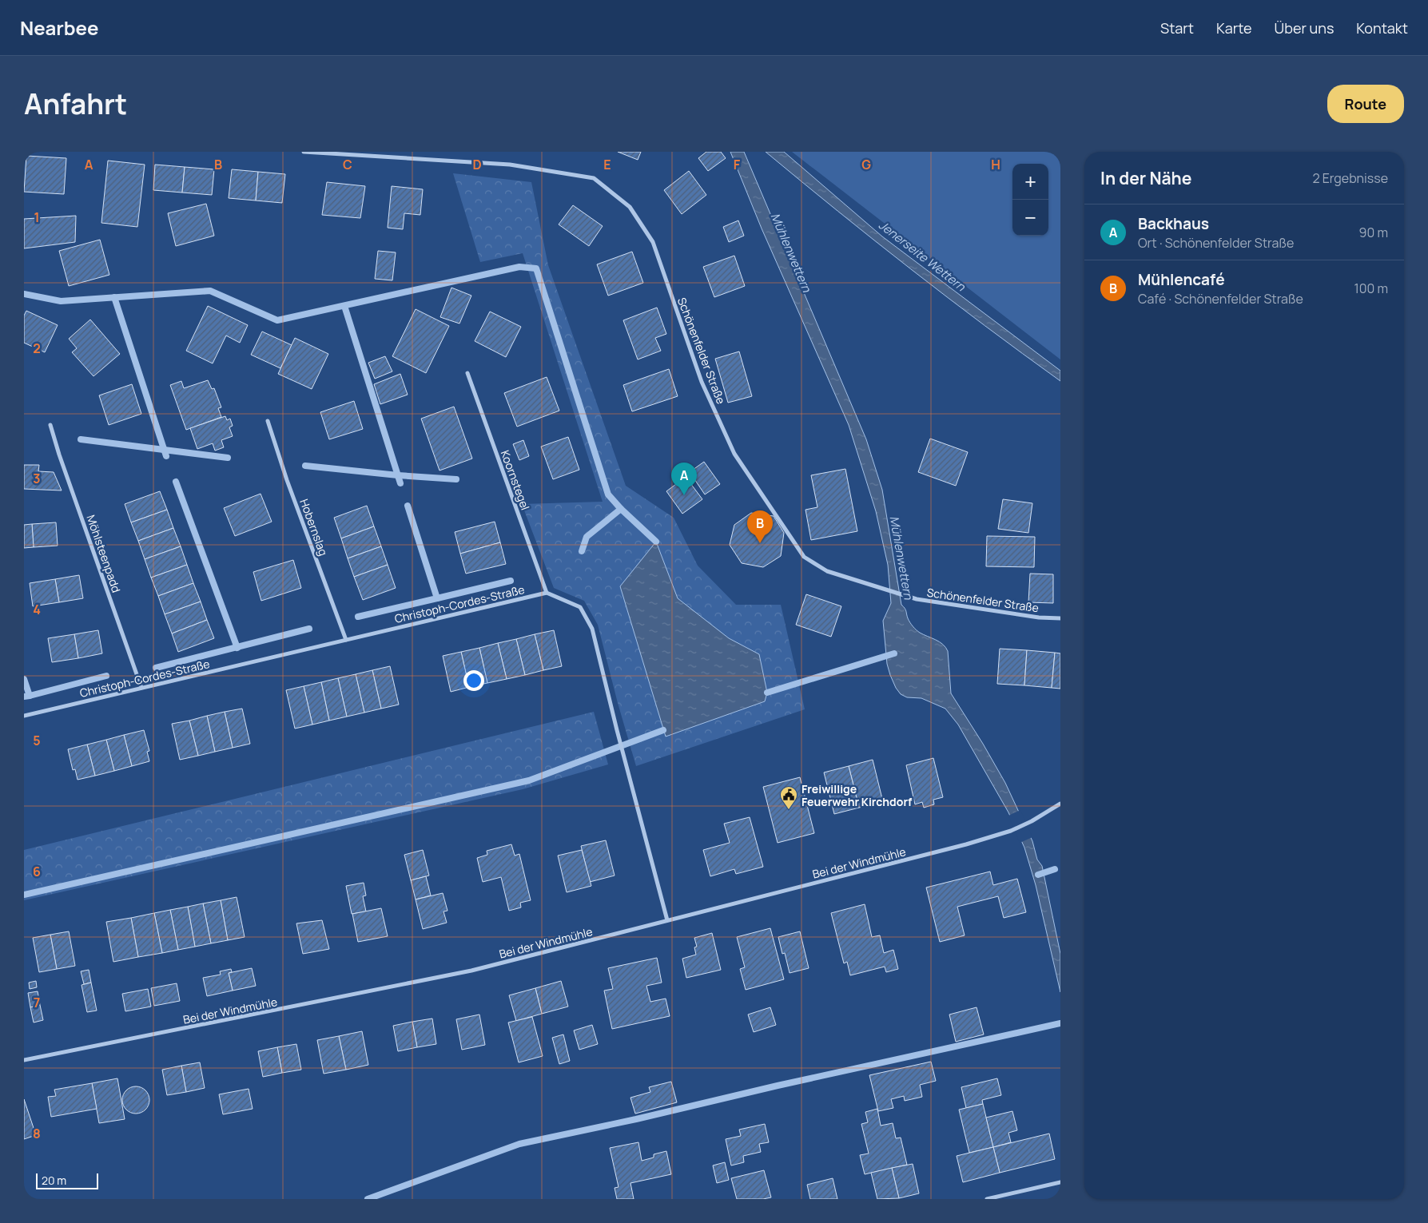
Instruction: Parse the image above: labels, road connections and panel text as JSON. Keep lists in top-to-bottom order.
{
  "streets": {
    "street": [
      "Schönenfelder Straße",
      "Koornstegel",
      "Hobernslag",
      "Möhlsteenpadd",
      "Christoph-Cordes-Straße",
      "Bei der Windmühle"
    ]
  },
  "crossings": [
    ["Koornstegel", "Christoph-Cordes-Straße"],
    ["Hobernslag", "Christoph-Cordes-Straße"],
    ["Möhlsteenpadd", "Christoph-Cordes-Straße"]
  ],
  "water": ["Mühlenwettern", "Jenerseite Wettern"],
  "places": {
    "public building": ["Freiwillige Feuerwehr Kirchdorf"]
  },
  "scale_bar": "20 m",
  "page": {
    "header": "Nearbee",
    "nav": [
      "Start",
      "Karte",
      "Über uns",
      "Kontakt"
    ],
    "title": "Anfahrt",
    "buttons": "Route",
    "heading": ["In der Nähe", "2 Ergebnisse"],
    "map_buttons": ["+", "−"],
    "list": [
      {
        "mark": "A",
        "name": "Backhaus",
        "note": "Ort · Schönenfelder Straße",
        "value": "90 m"
      },
      {
        "mark": "B",
        "name": "Mühlencafé",
        "note": "Café · Schönenfelder Straße",
        "value": "100 m"
      }
    ],
    "pins": ["A", "B"],
    "scale": "20 m"
  },
  "grid": {
    "columns": [
      "A",
      "B",
      "C",
      "D",
      "E",
      "F",
      "G",
      "H"
    ],
    "rows": [
      "1",
      "2",
      "3",
      "4",
      "5",
      "6",
      "7",
      "8"
    ]
  }
}
